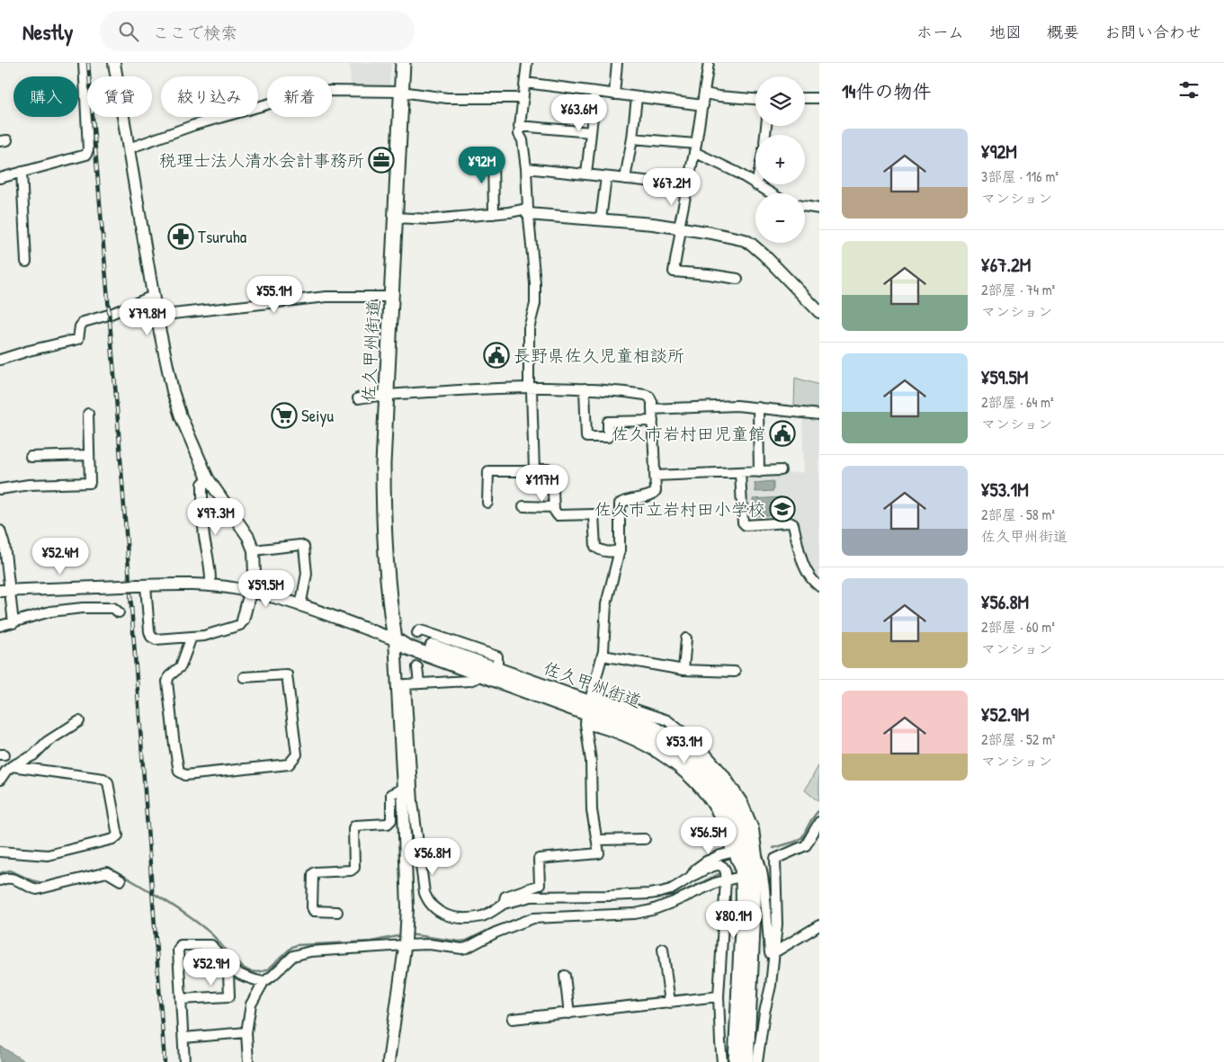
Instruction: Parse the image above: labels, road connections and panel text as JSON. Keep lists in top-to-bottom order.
{
  "streets": {
    "main road": ["佐久甲州街道"]
  },
  "places": {
    "office": ["税理士法人清水会計事務所"],
    "pharmacy": ["Tsuruha"],
    "public building": ["長野県佐久児童相談所", "佐久市岩村田児童館"],
    "supermarket": ["Seiyu"],
    "school or university": ["佐久市立岩村田小学校"]
  },
  "page": {
    "header": "Nestly",
    "search": "ここで検索",
    "nav": [
      "ホーム",
      "地図",
      "概要",
      "お問い合わせ"
    ],
    "heading": "14件の物件",
    "map_buttons": ["+", "−"],
    "chip": [
      "購入",
      "賃貸",
      "絞り込み",
      "新着"
    ],
    "price": [
      "¥63.6M",
      "¥92M",
      "¥67.2M",
      "¥55.1M",
      "¥79.8M",
      "¥117M",
      "¥97.3M",
      "¥52.4M",
      "¥59.5M",
      "¥53.1M",
      "¥56.5M",
      "¥56.8M",
      "¥80.1M",
      "¥52.9M"
    ],
    "list": [
      {
        "name": "¥92M",
        "note": "3部屋 · 116 m² · マンション"
      },
      {
        "name": "¥67.2M",
        "note": "2部屋 · 74 m² · マンション"
      },
      {
        "name": "¥59.5M",
        "note": "2部屋 · 64 m² · マンション"
      },
      {
        "name": "¥53.1M",
        "note": "2部屋 · 58 m² · 佐久甲州街道"
      },
      {
        "name": "¥56.8M",
        "note": "2部屋 · 60 m² · マンション"
      },
      {
        "name": "¥52.9M",
        "note": "2部屋 · 52 m² · マンション"
      }
    ]
  }
}
